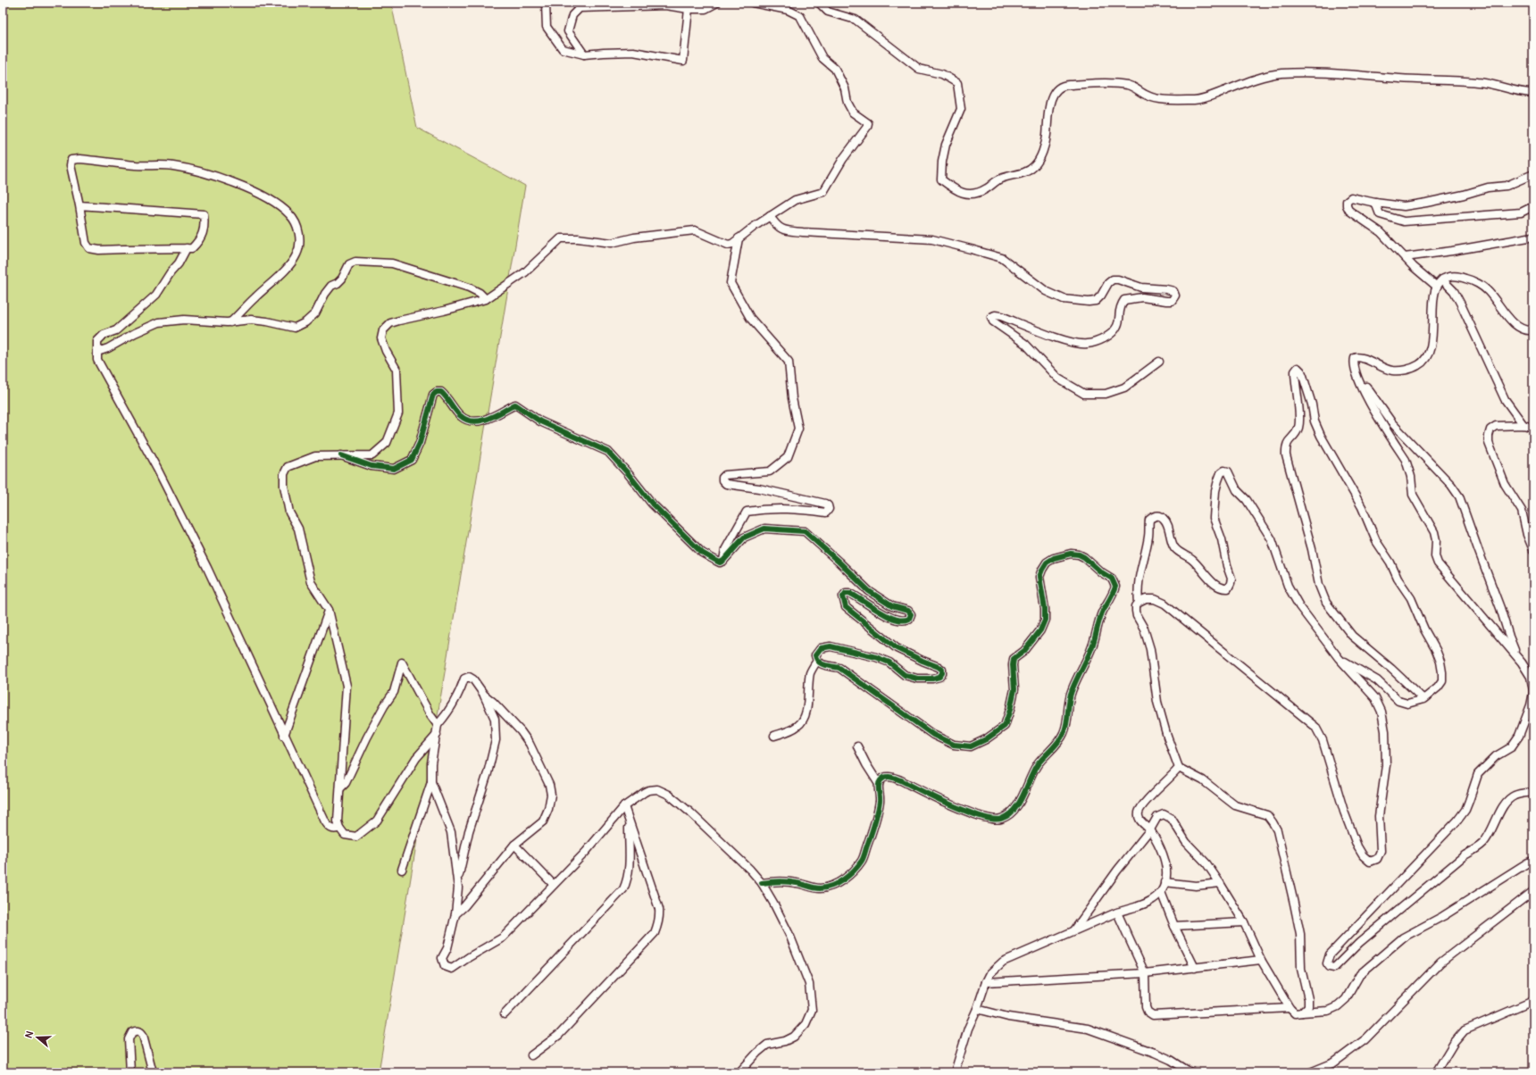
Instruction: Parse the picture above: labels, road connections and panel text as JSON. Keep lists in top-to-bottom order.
{
  "north": "left"
}
